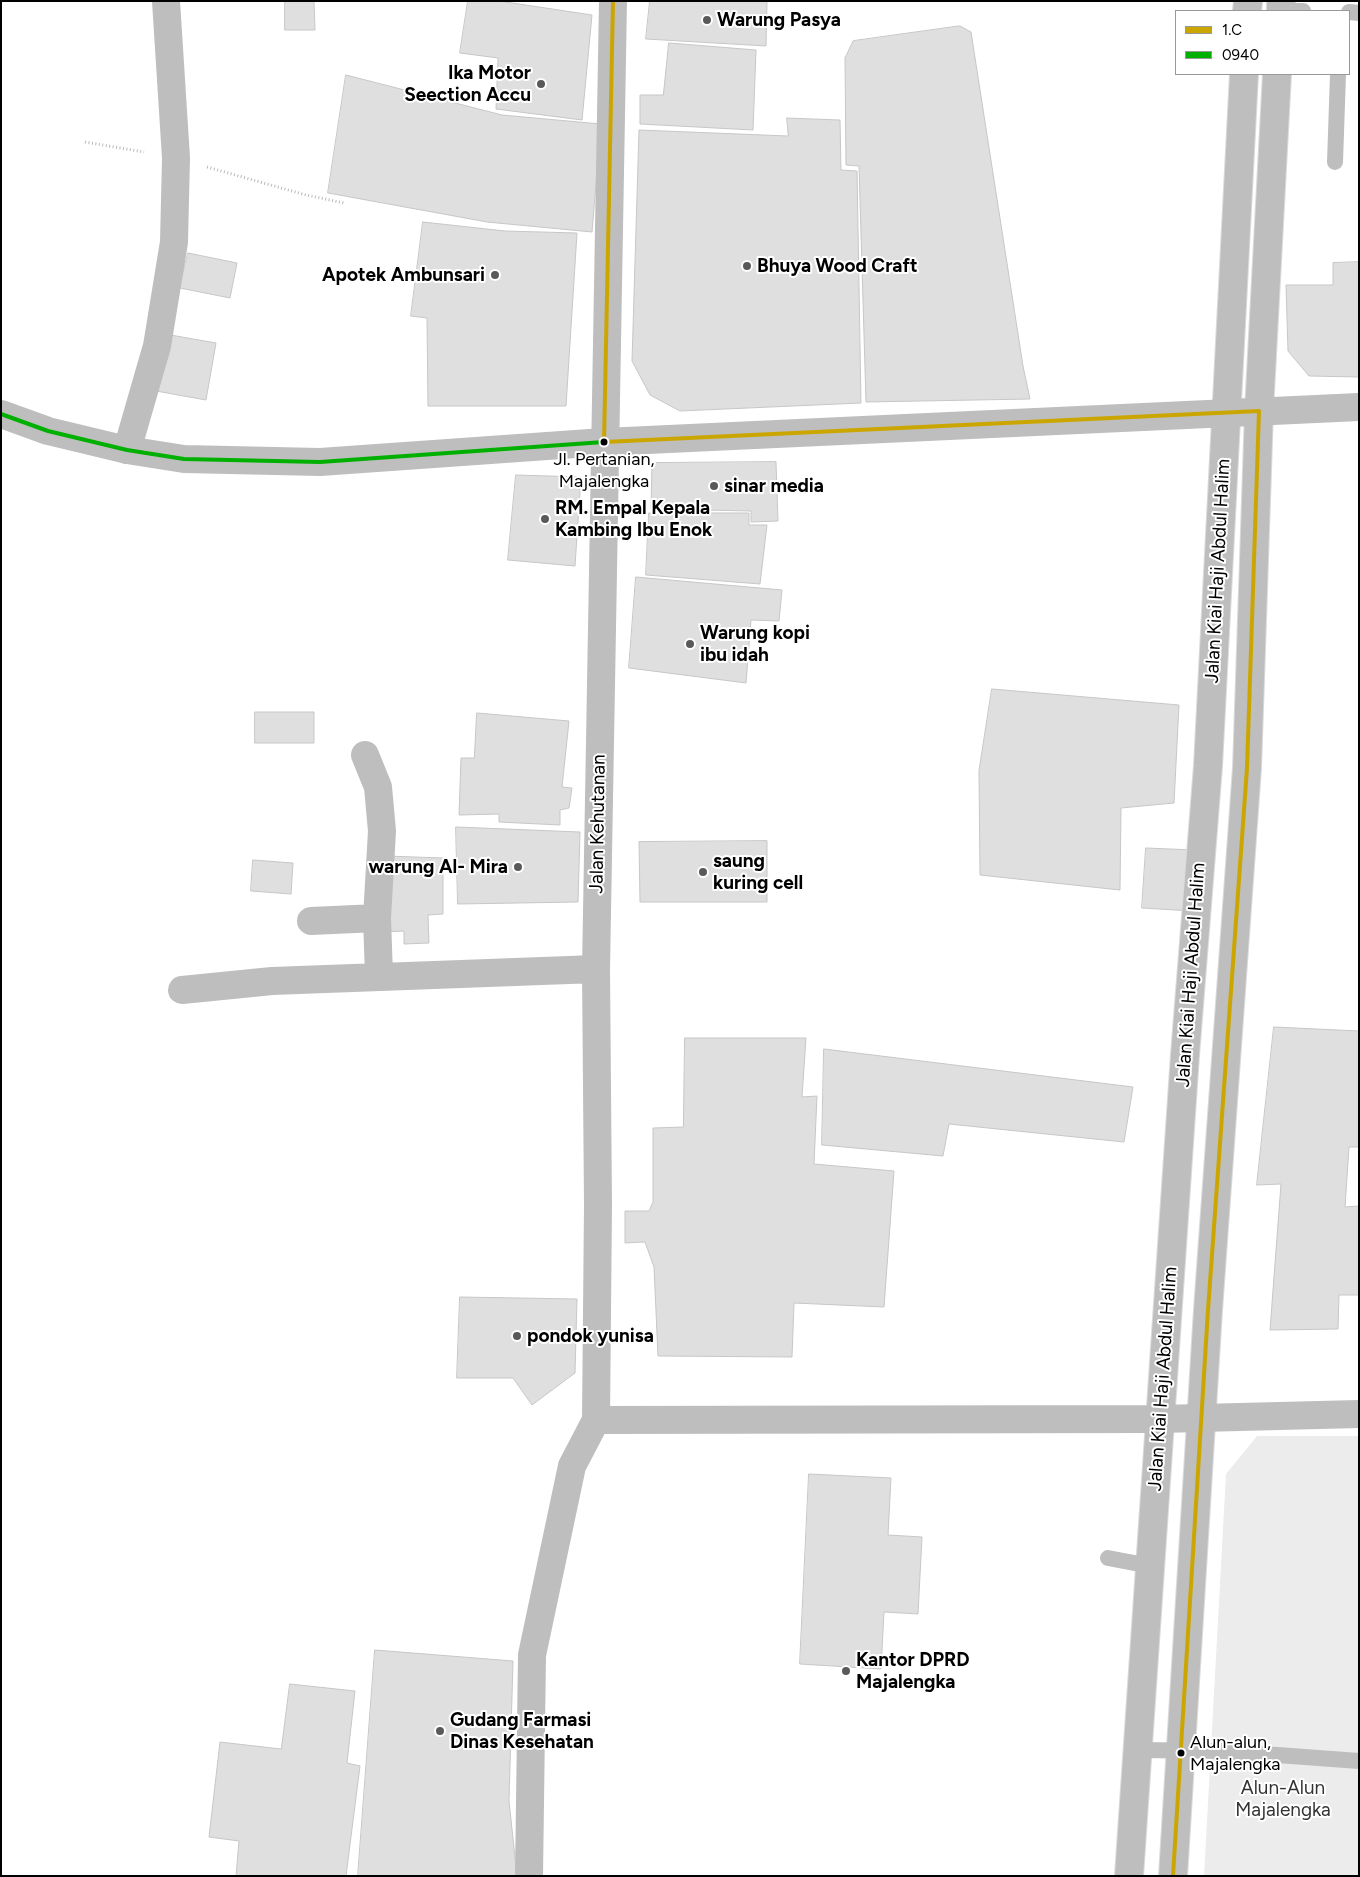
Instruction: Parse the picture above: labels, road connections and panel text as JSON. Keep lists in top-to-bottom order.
{
  "streets": {
    "street": ["Jalan Kiai Haji Abdul Halim", "Jalan Kehutanan"]
  },
  "parks": ["Alun-Alun Majalengka"],
  "places": [
    "Warung Pasya",
    "Ika Motor Seection Accu",
    "Bhuya Wood Craft",
    "Apotek Ambunsari",
    "Jl. Pertanian, Majalengka",
    "sinar media",
    "RM. Empal Kepala Kambing Ibu Enok",
    "Warung kopi ibu idah",
    "warung Al- Mira",
    "saung kuring cell",
    "pondok yunisa",
    "Kantor DPRD Majalengka",
    "Gudang Farmasi Dinas Kesehatan",
    "Alun-alun, Majalengka"
  ],
  "lines": ["transit line 1.C", "transit line 0940"],
  "legend": ["1.C", "0940"]
}
